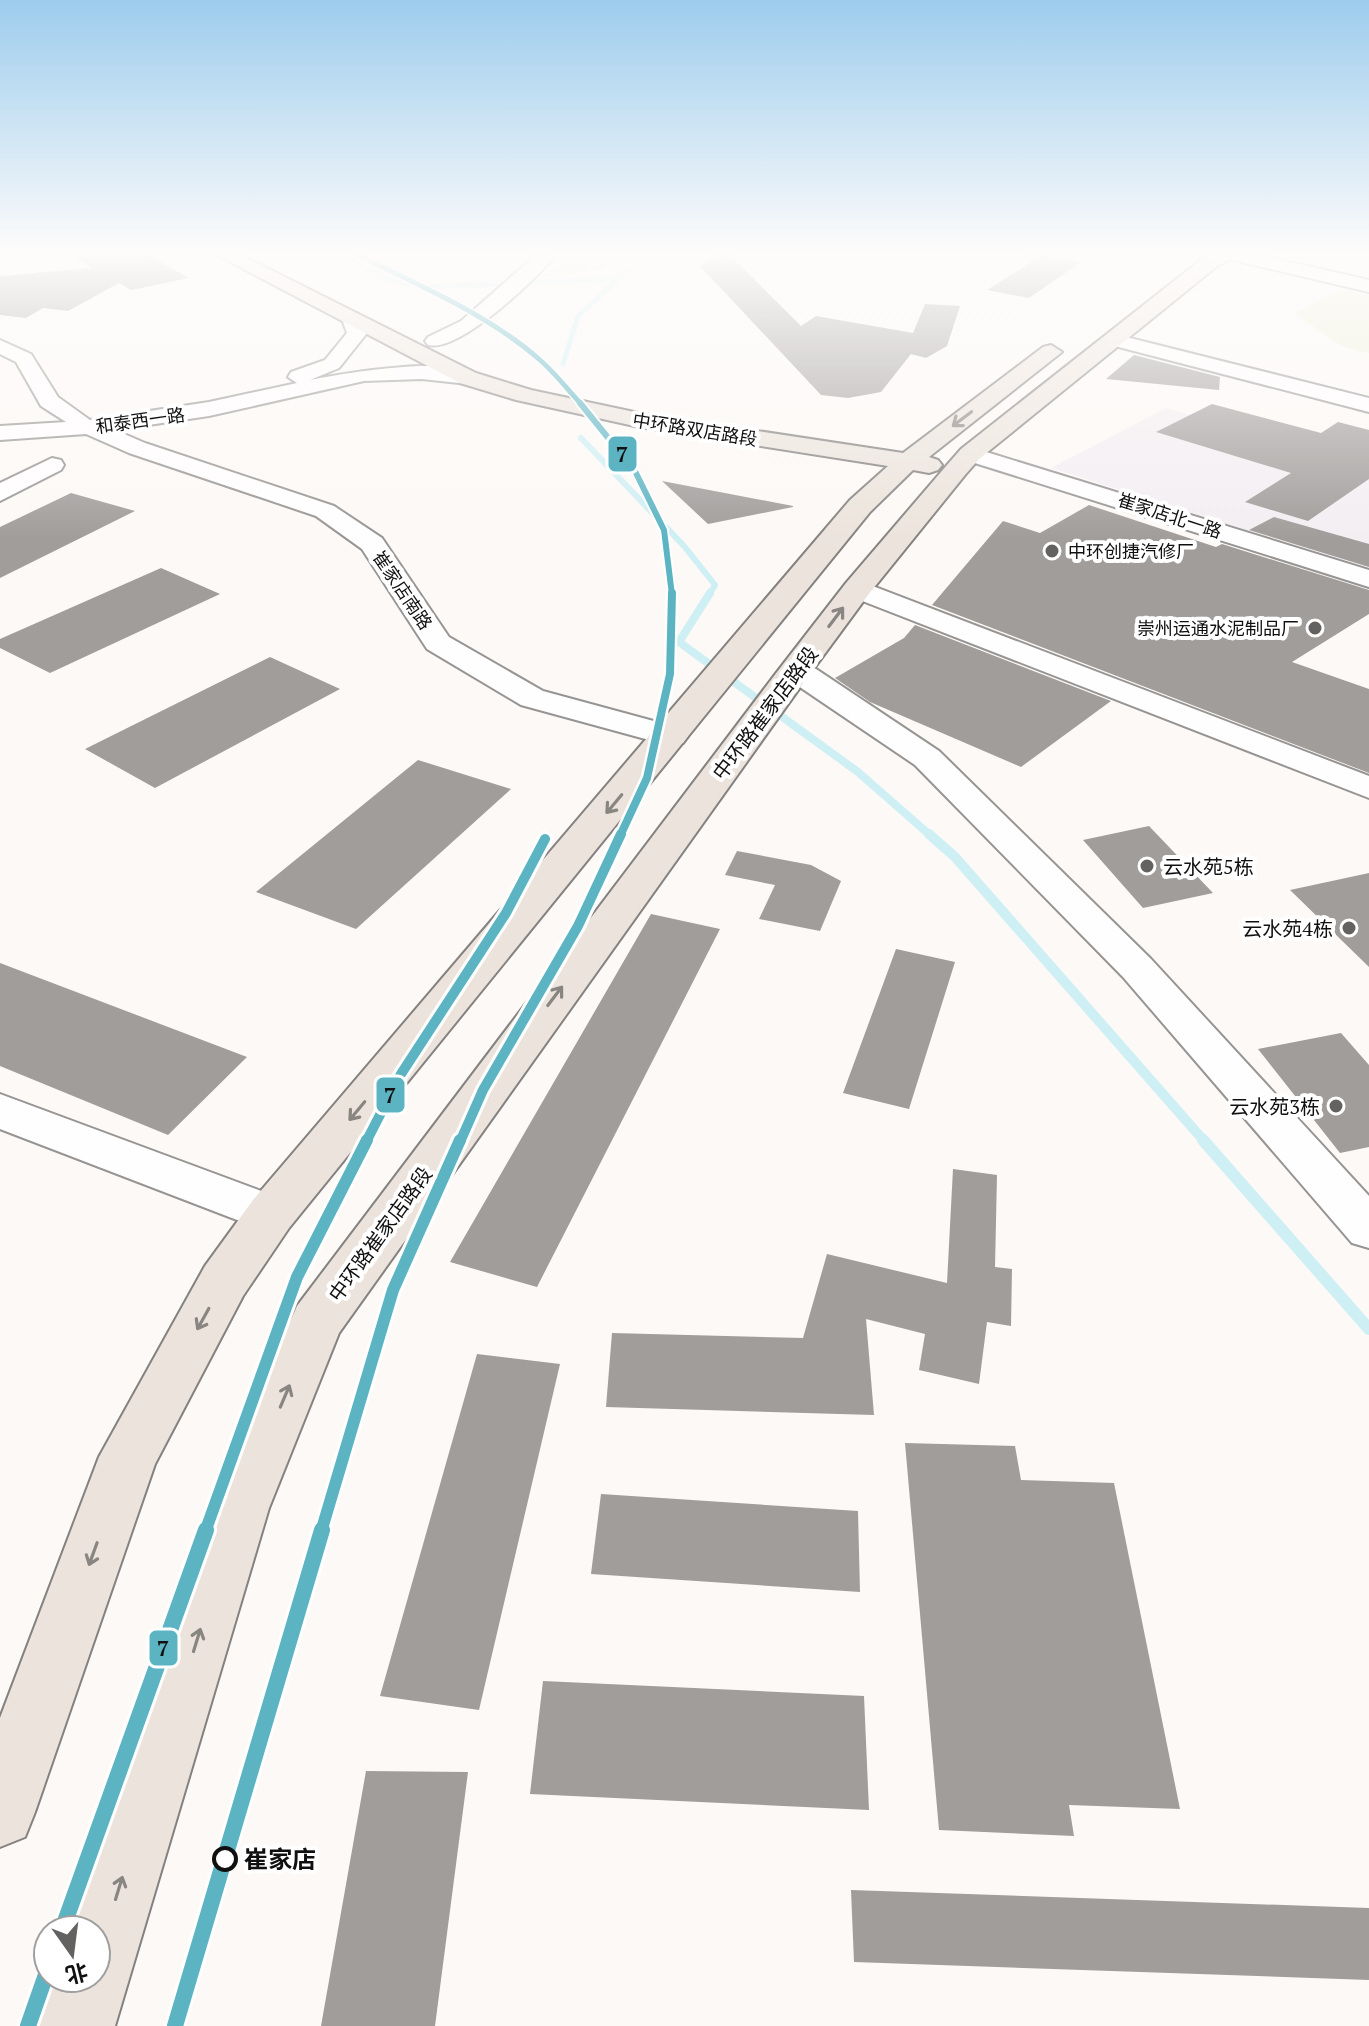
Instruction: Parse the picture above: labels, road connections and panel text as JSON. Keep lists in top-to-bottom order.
{
  "streets": {
    "main road": ["中环路双店路段", "中环路崔家店路段"],
    "street": ["和泰西一路", "崔家店北一路", "崔家店南路"]
  },
  "crossings": [
    ["和泰西一路", "中环路双店路段"],
    ["和泰西一路", "崔家店南路"],
    ["中环路双店路段", "崔家店北一路"],
    ["中环路双店路段", "中环路崔家店路段"],
    ["崔家店北一路", "中环路崔家店路段"]
  ],
  "places": [
    "中环创捷汽修厂",
    "崇州运通水泥制品厂",
    "云水苑5栋",
    "云水苑4栋",
    "云水苑3栋",
    "崔家店"
  ],
  "lines": ["transit line 7"],
  "north": "bottom"
}
